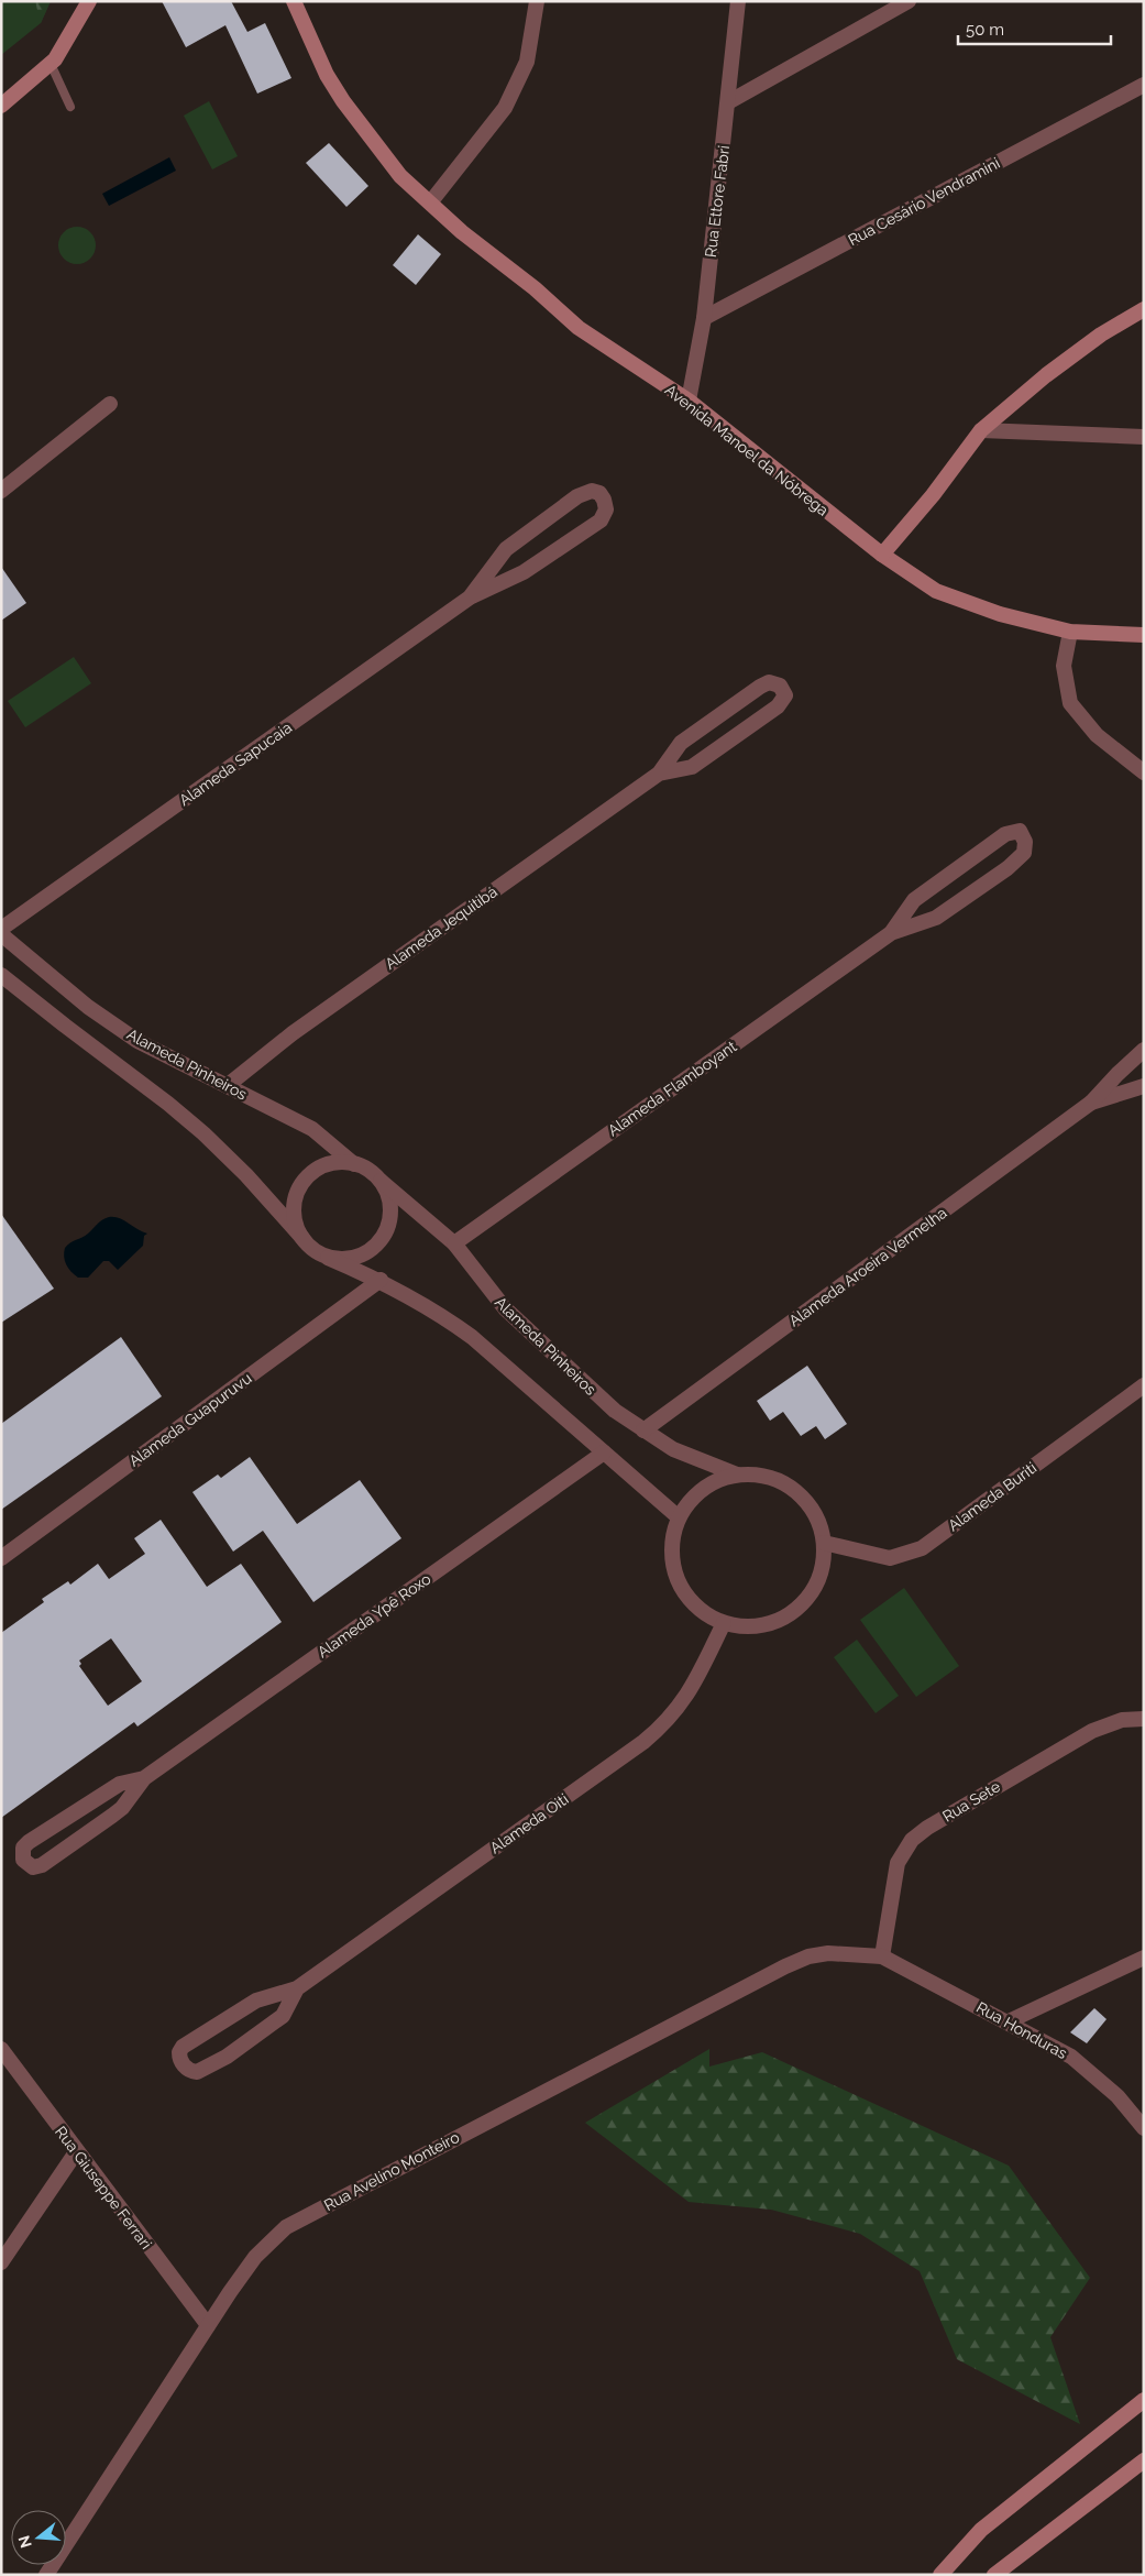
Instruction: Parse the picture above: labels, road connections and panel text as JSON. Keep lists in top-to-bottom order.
{
  "streets": {
    "main road": ["Avenida Manoel da Nóbrega"],
    "street": [
      "Rua Ettore Fabri",
      "Rua Cesário Vendramini",
      "Alameda Sapucaia",
      "Alameda Jequitibá",
      "Alameda Pinheiros",
      "Alameda Flamboyant",
      "Alameda Aroeira Vermelha",
      "Alameda Guapuruvu",
      "Alameda Buriti",
      "Alameda Ypê Roxo",
      "Rua Sete",
      "Alameda Oiti",
      "Rua Honduras",
      "Rua Avelino Monteiro",
      "Rua Giuseppe Ferrari"
    ]
  },
  "crossings": [
    ["Rua Ettore Fabri", "Rua Cesário Vendramini"],
    ["Rua Ettore Fabri", "Avenida Manoel da Nóbrega"],
    ["Alameda Jequitibá", "Alameda Pinheiros"],
    ["Alameda Pinheiros", "Alameda Flamboyant"],
    ["Alameda Pinheiros", "Alameda Aroeira Vermelha"],
    ["Alameda Pinheiros", "Alameda Buriti"],
    ["Alameda Pinheiros", "Alameda Oiti"],
    ["Alameda Buriti", "Alameda Oiti"],
    ["Rua Sete", "Rua Honduras"],
    ["Rua Sete", "Rua Avelino Monteiro"],
    ["Rua Honduras", "Rua Avelino Monteiro"],
    ["Rua Avelino Monteiro", "Rua Giuseppe Ferrari"]
  ],
  "scale_bar": "50 m",
  "north": "left"
}
